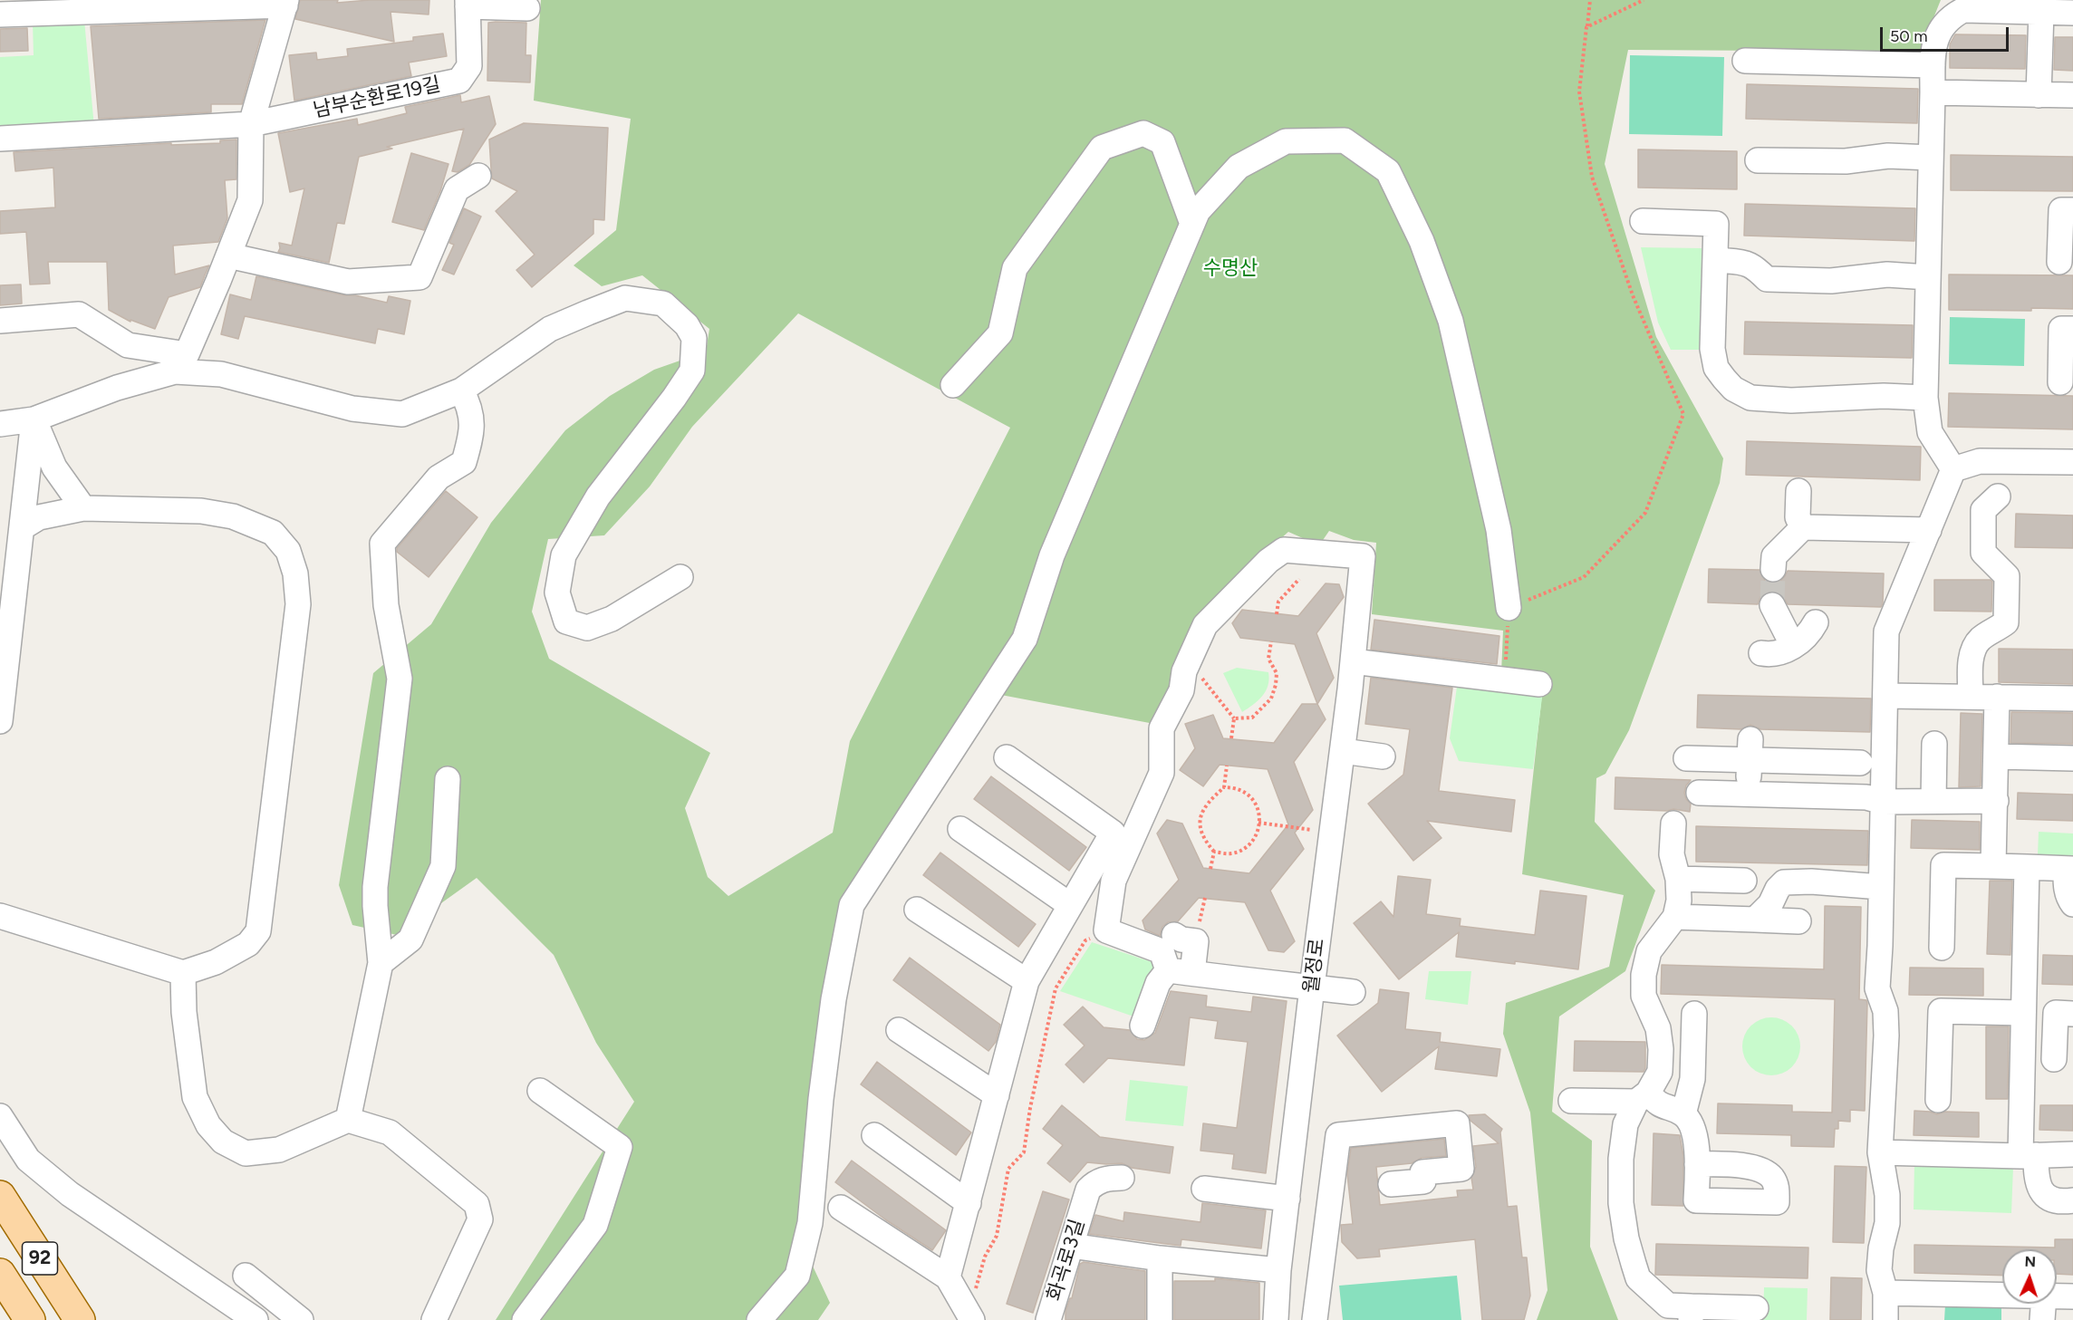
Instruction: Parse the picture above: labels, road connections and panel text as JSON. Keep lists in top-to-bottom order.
{
  "streets": {
    "main road": ["92"],
    "street": ["남부순환로19길", "월정로", "화곡로3길"]
  },
  "parks": ["수명산"],
  "scale_bar": "50 m",
  "north": "top"
}
